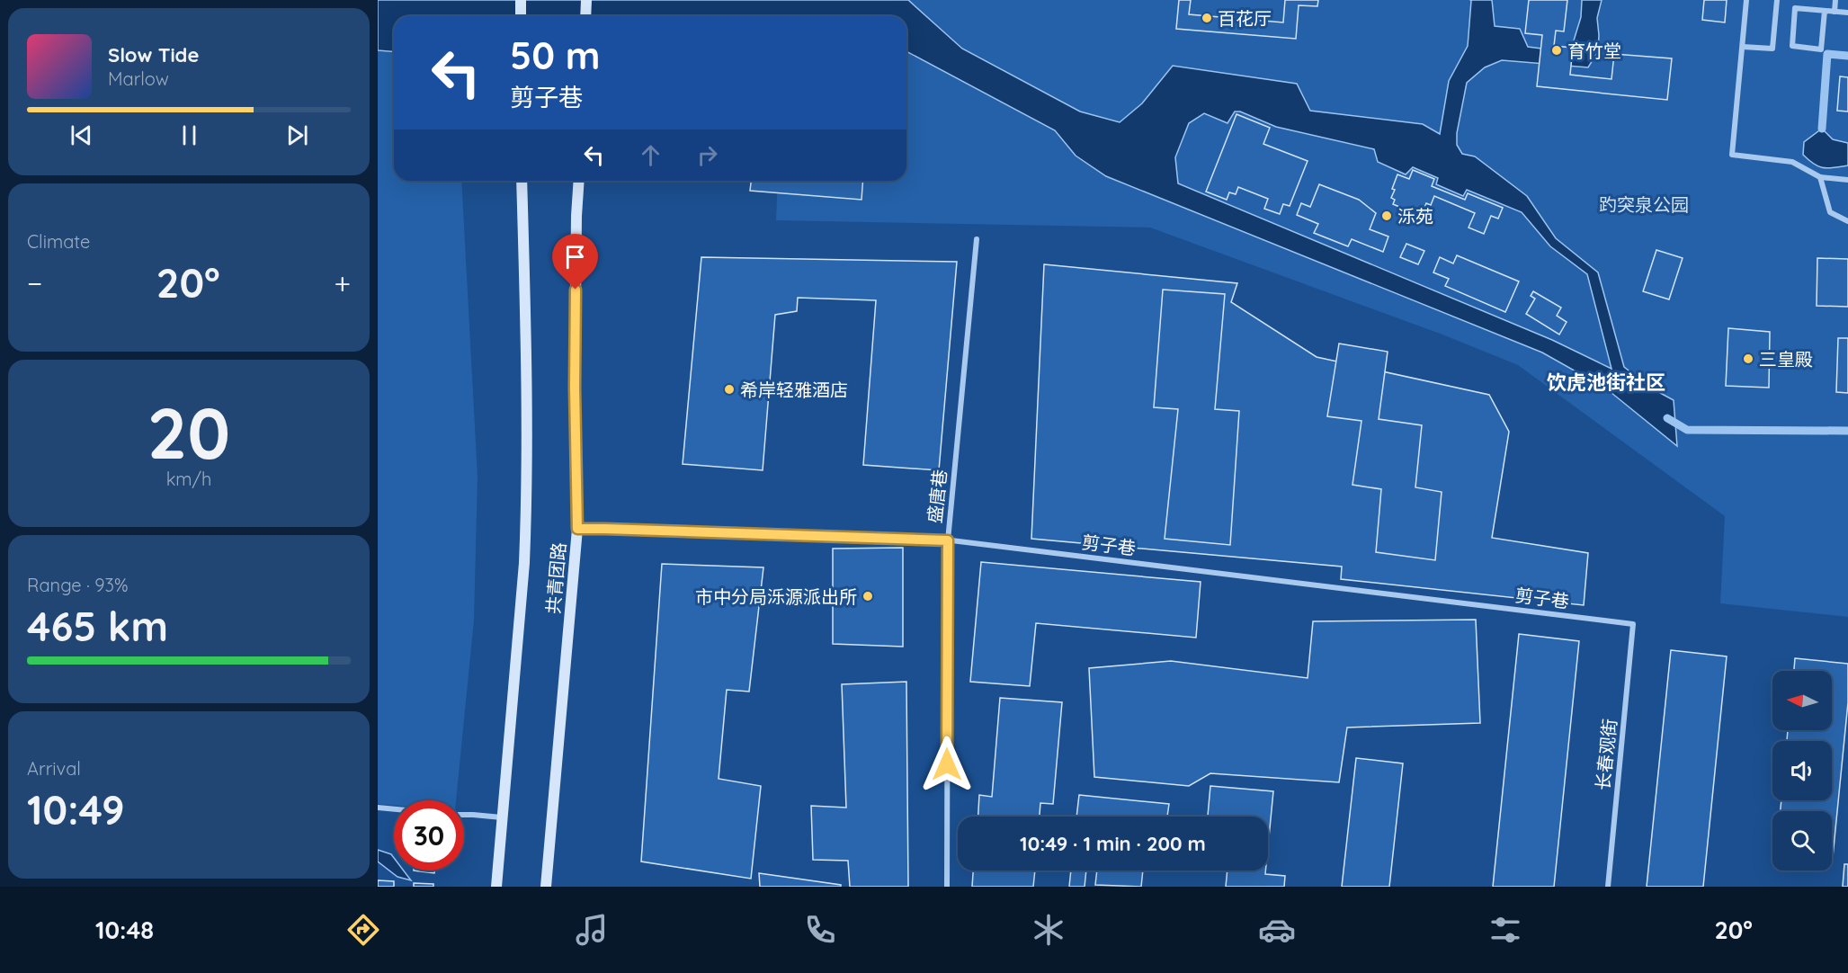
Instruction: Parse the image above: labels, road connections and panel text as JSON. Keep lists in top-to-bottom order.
{
  "streets": {
    "main road": ["共青团路"],
    "street": ["盛唐巷", "剪子巷", "长春观街"]
  },
  "crossings": [
    ["盛唐巷", "剪子巷"],
    ["剪子巷", "共青团路"],
    ["剪子巷", "长春观街"]
  ],
  "districts": ["饮虎池街社区"],
  "parks": ["趵突泉公园"],
  "places": [
    "百花厅",
    "育竹堂",
    "泺苑",
    "三皇殿",
    "希岸轻雅酒店",
    "市中分局泺源派出所"
  ],
  "north": "left",
  "page": {
    "turn": ["50 m", "剪子巷"],
    "song": ["Slow Tide", "Marlow"],
    "tile": [
      "Climate",
      ["20", "km/h"],
      ["Range · 93%", "465 km"],
      ["Arrival", "10:49"]
    ],
    "heat": ["−", "20°", "+"],
    "limit": "30",
    "trip": "10:49 · 1 min · 200 m",
    "tabs": ["10:48", "20°"]
  }
}
